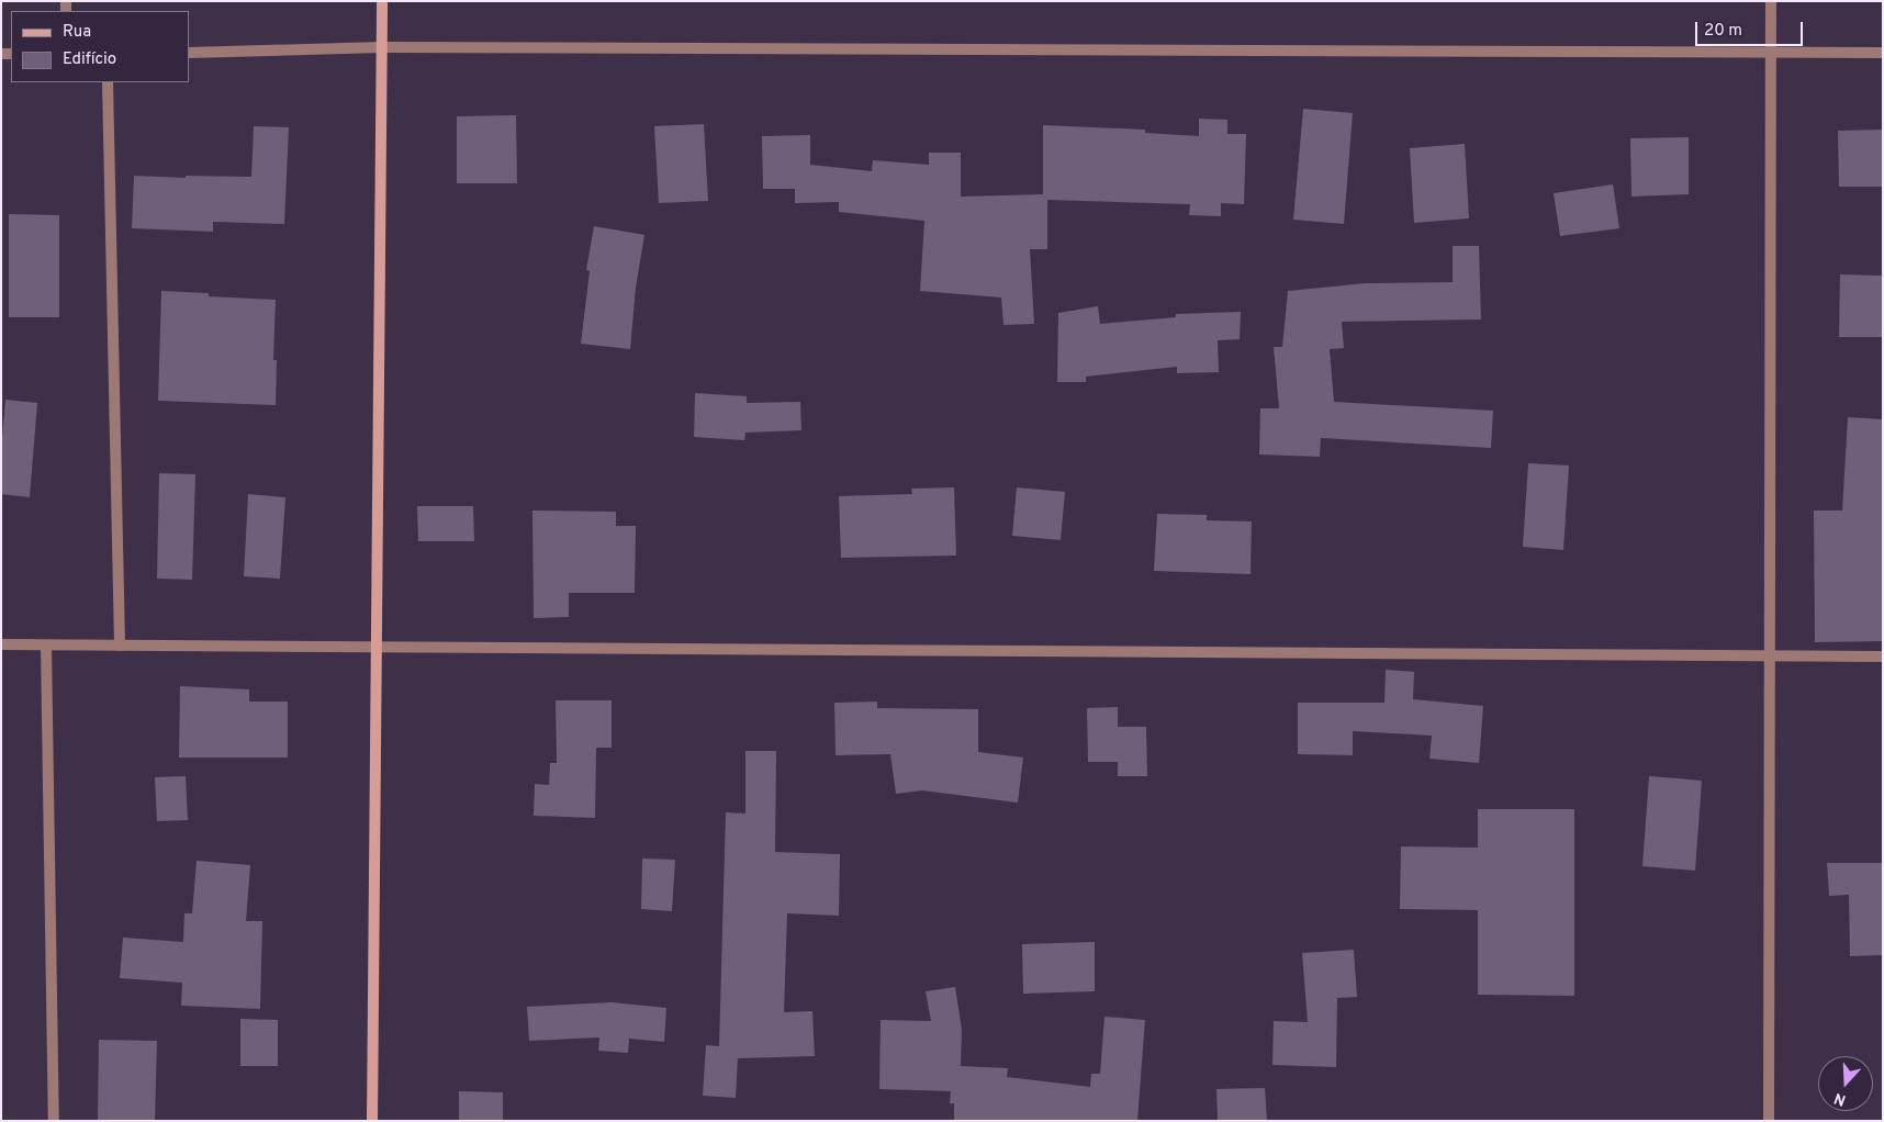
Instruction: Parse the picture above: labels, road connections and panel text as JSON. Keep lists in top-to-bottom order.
{
  "legend": ["Rua", "Edifício"],
  "scale_bar": "20 m",
  "north": "bottom"
}
